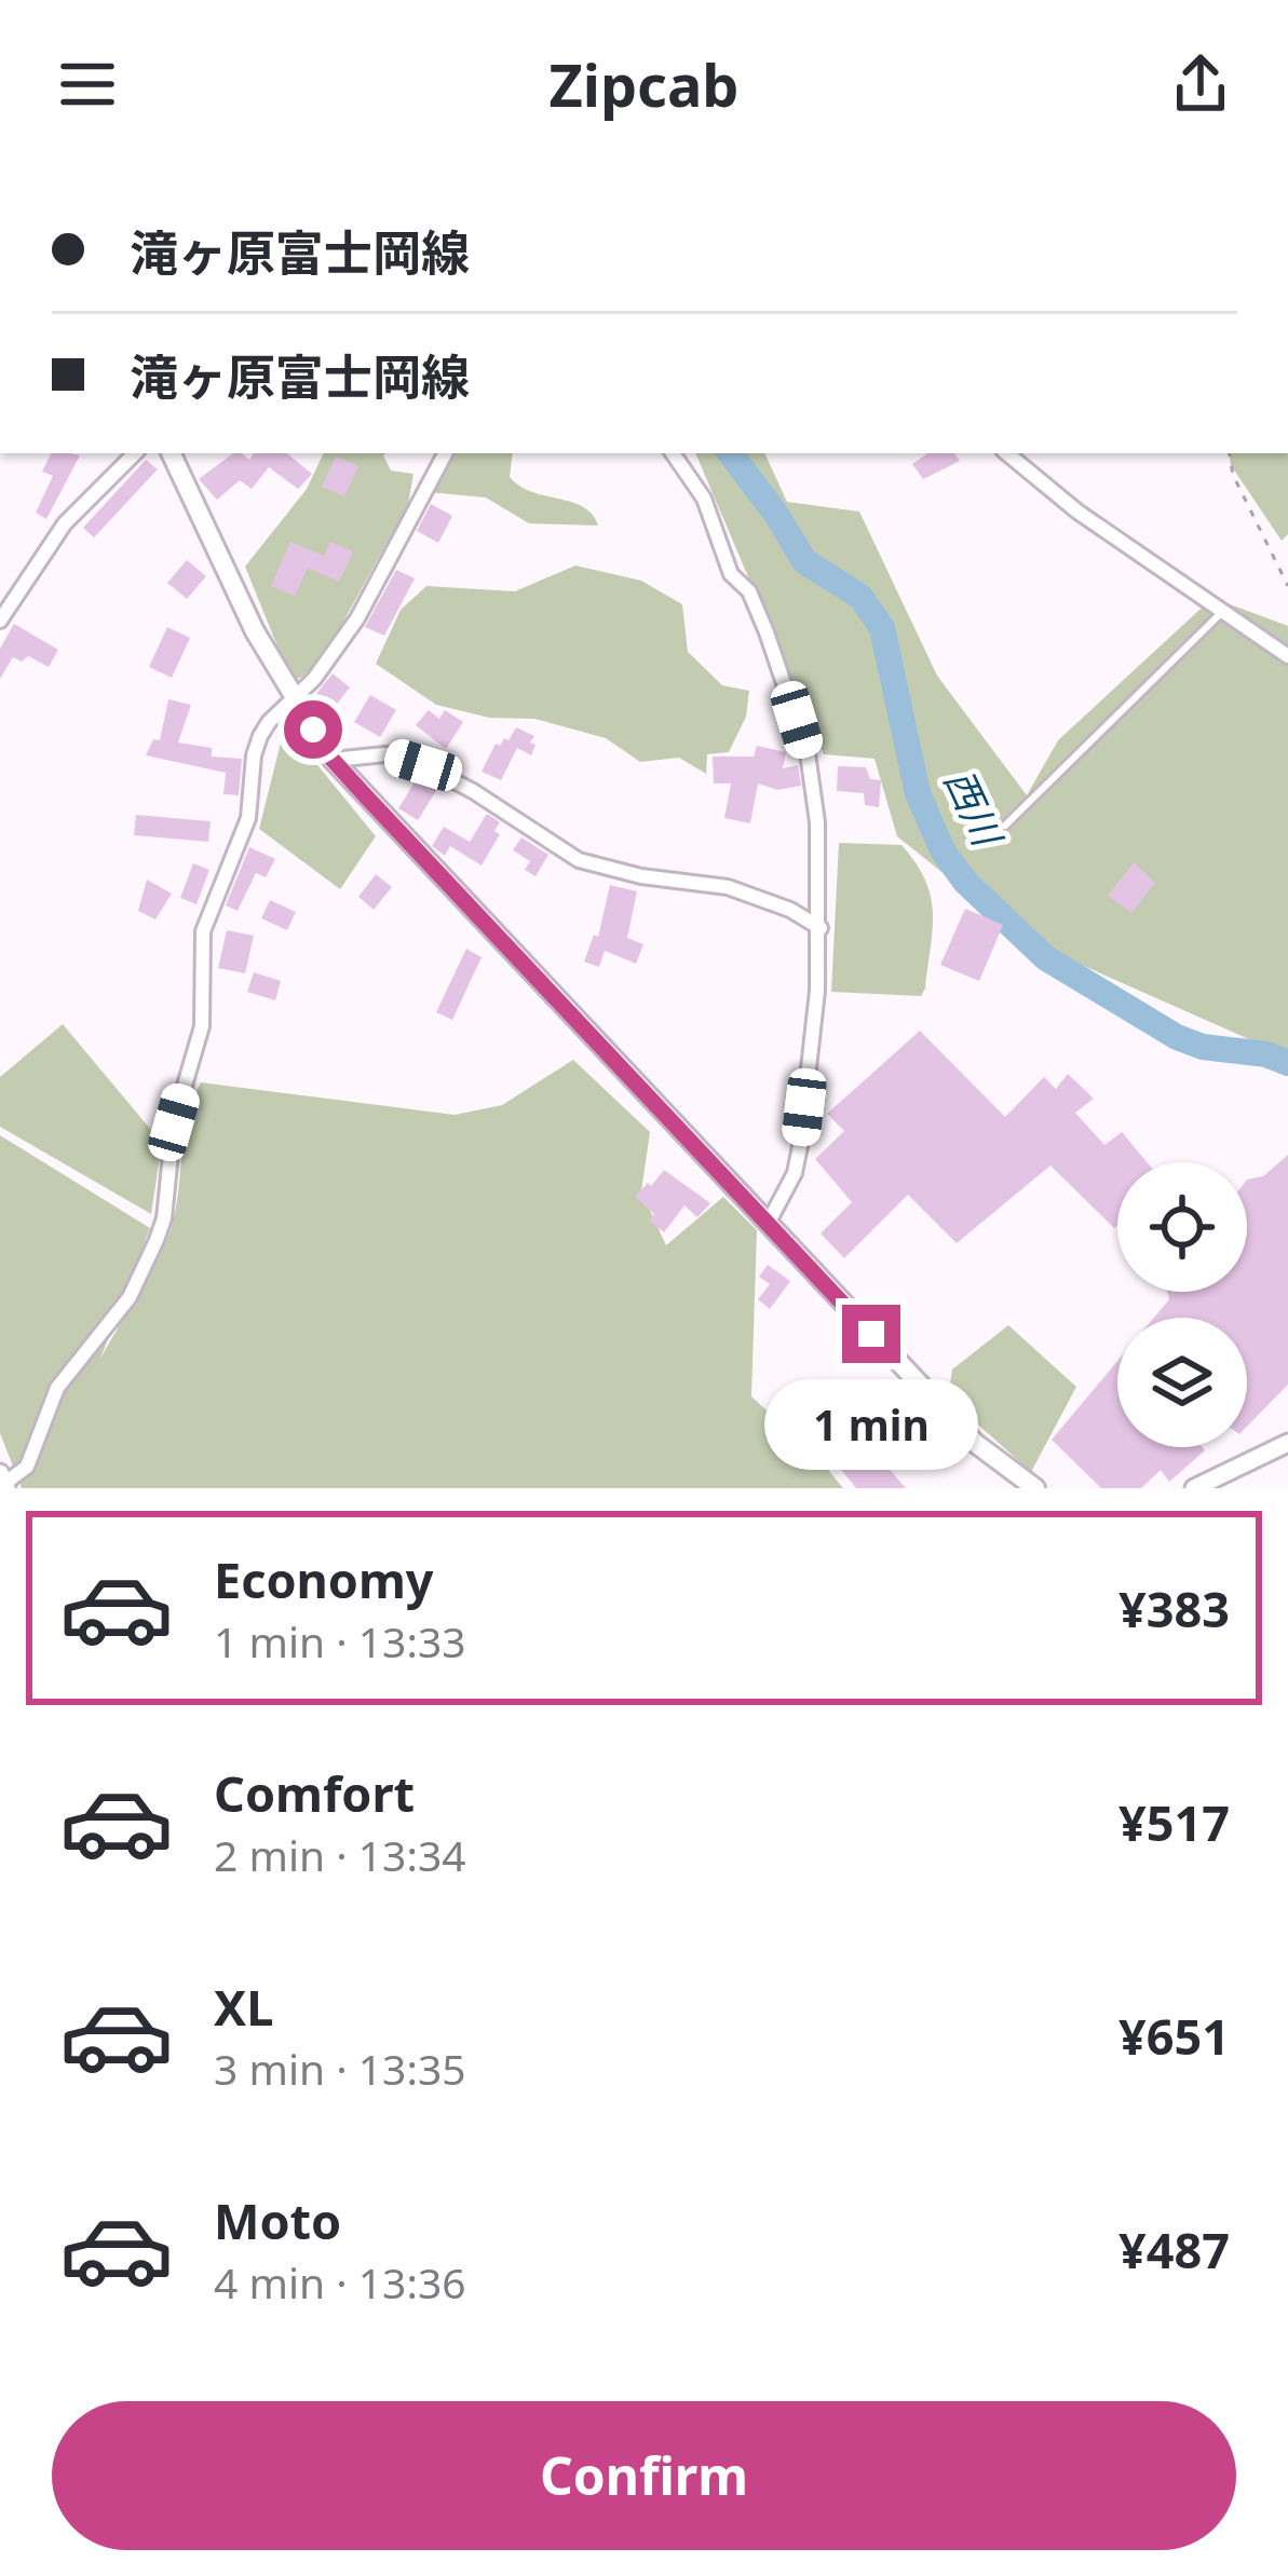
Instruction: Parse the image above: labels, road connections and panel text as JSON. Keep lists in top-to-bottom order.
{
  "water": ["西川"],
  "page": {
    "header": "Zipcab",
    "banner": ["滝ヶ原富士岡線", "滝ヶ原富士岡線"],
    "bubble": "1 min",
    "list": [
      {
        "name": "Economy",
        "note": "1 min · 13:33",
        "value": "¥383"
      },
      {
        "name": "Comfort",
        "note": "2 min · 13:34",
        "value": "¥517"
      },
      {
        "name": "XL",
        "note": "3 min · 13:35",
        "value": "¥651"
      },
      {
        "name": "Moto",
        "note": "4 min · 13:36",
        "value": "¥487"
      }
    ],
    "buttons": "Confirm"
  }
}
